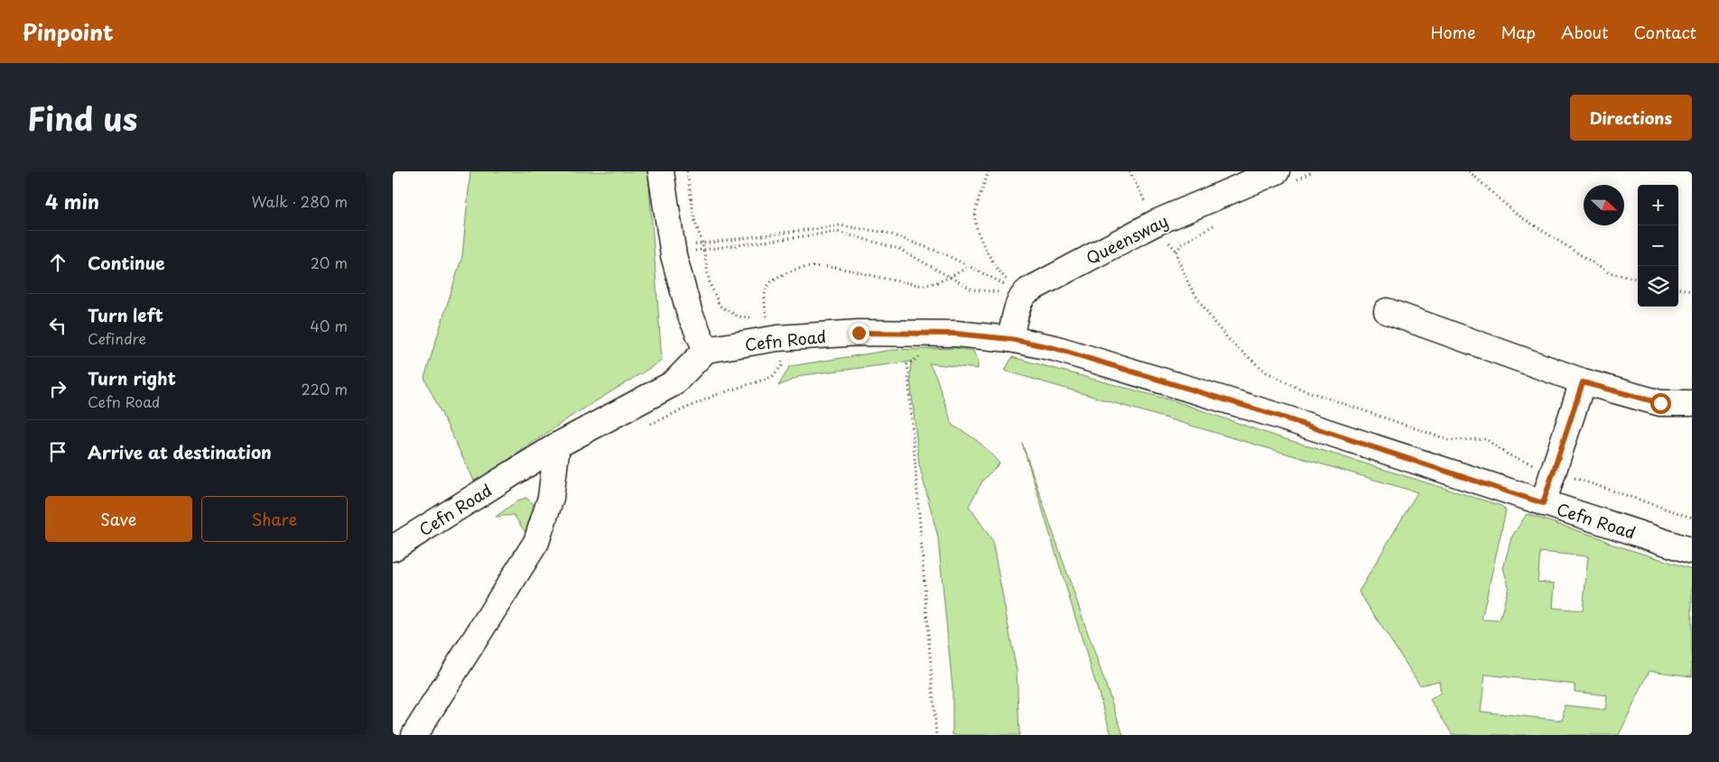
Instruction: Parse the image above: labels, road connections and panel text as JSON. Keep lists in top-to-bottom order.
{
  "streets": {
    "street": ["Queensway", "Cefn Road"]
  },
  "north": "right",
  "page": {
    "header": "Pinpoint",
    "nav": [
      "Home",
      "Map",
      "About",
      "Contact"
    ],
    "title": "Find us",
    "buttons": [
      "Directions",
      ["Save", "Share"]
    ],
    "heading": ["4 min", "Walk · 280 m"],
    "map_buttons": ["+", "−"],
    "list": [
      ["Continue", "20 m"],
      ["Turn left", "Cefindre", "40 m"],
      ["Turn right", "Cefn Road", "220 m"],
      "Arrive at destination"
    ]
  }
}
